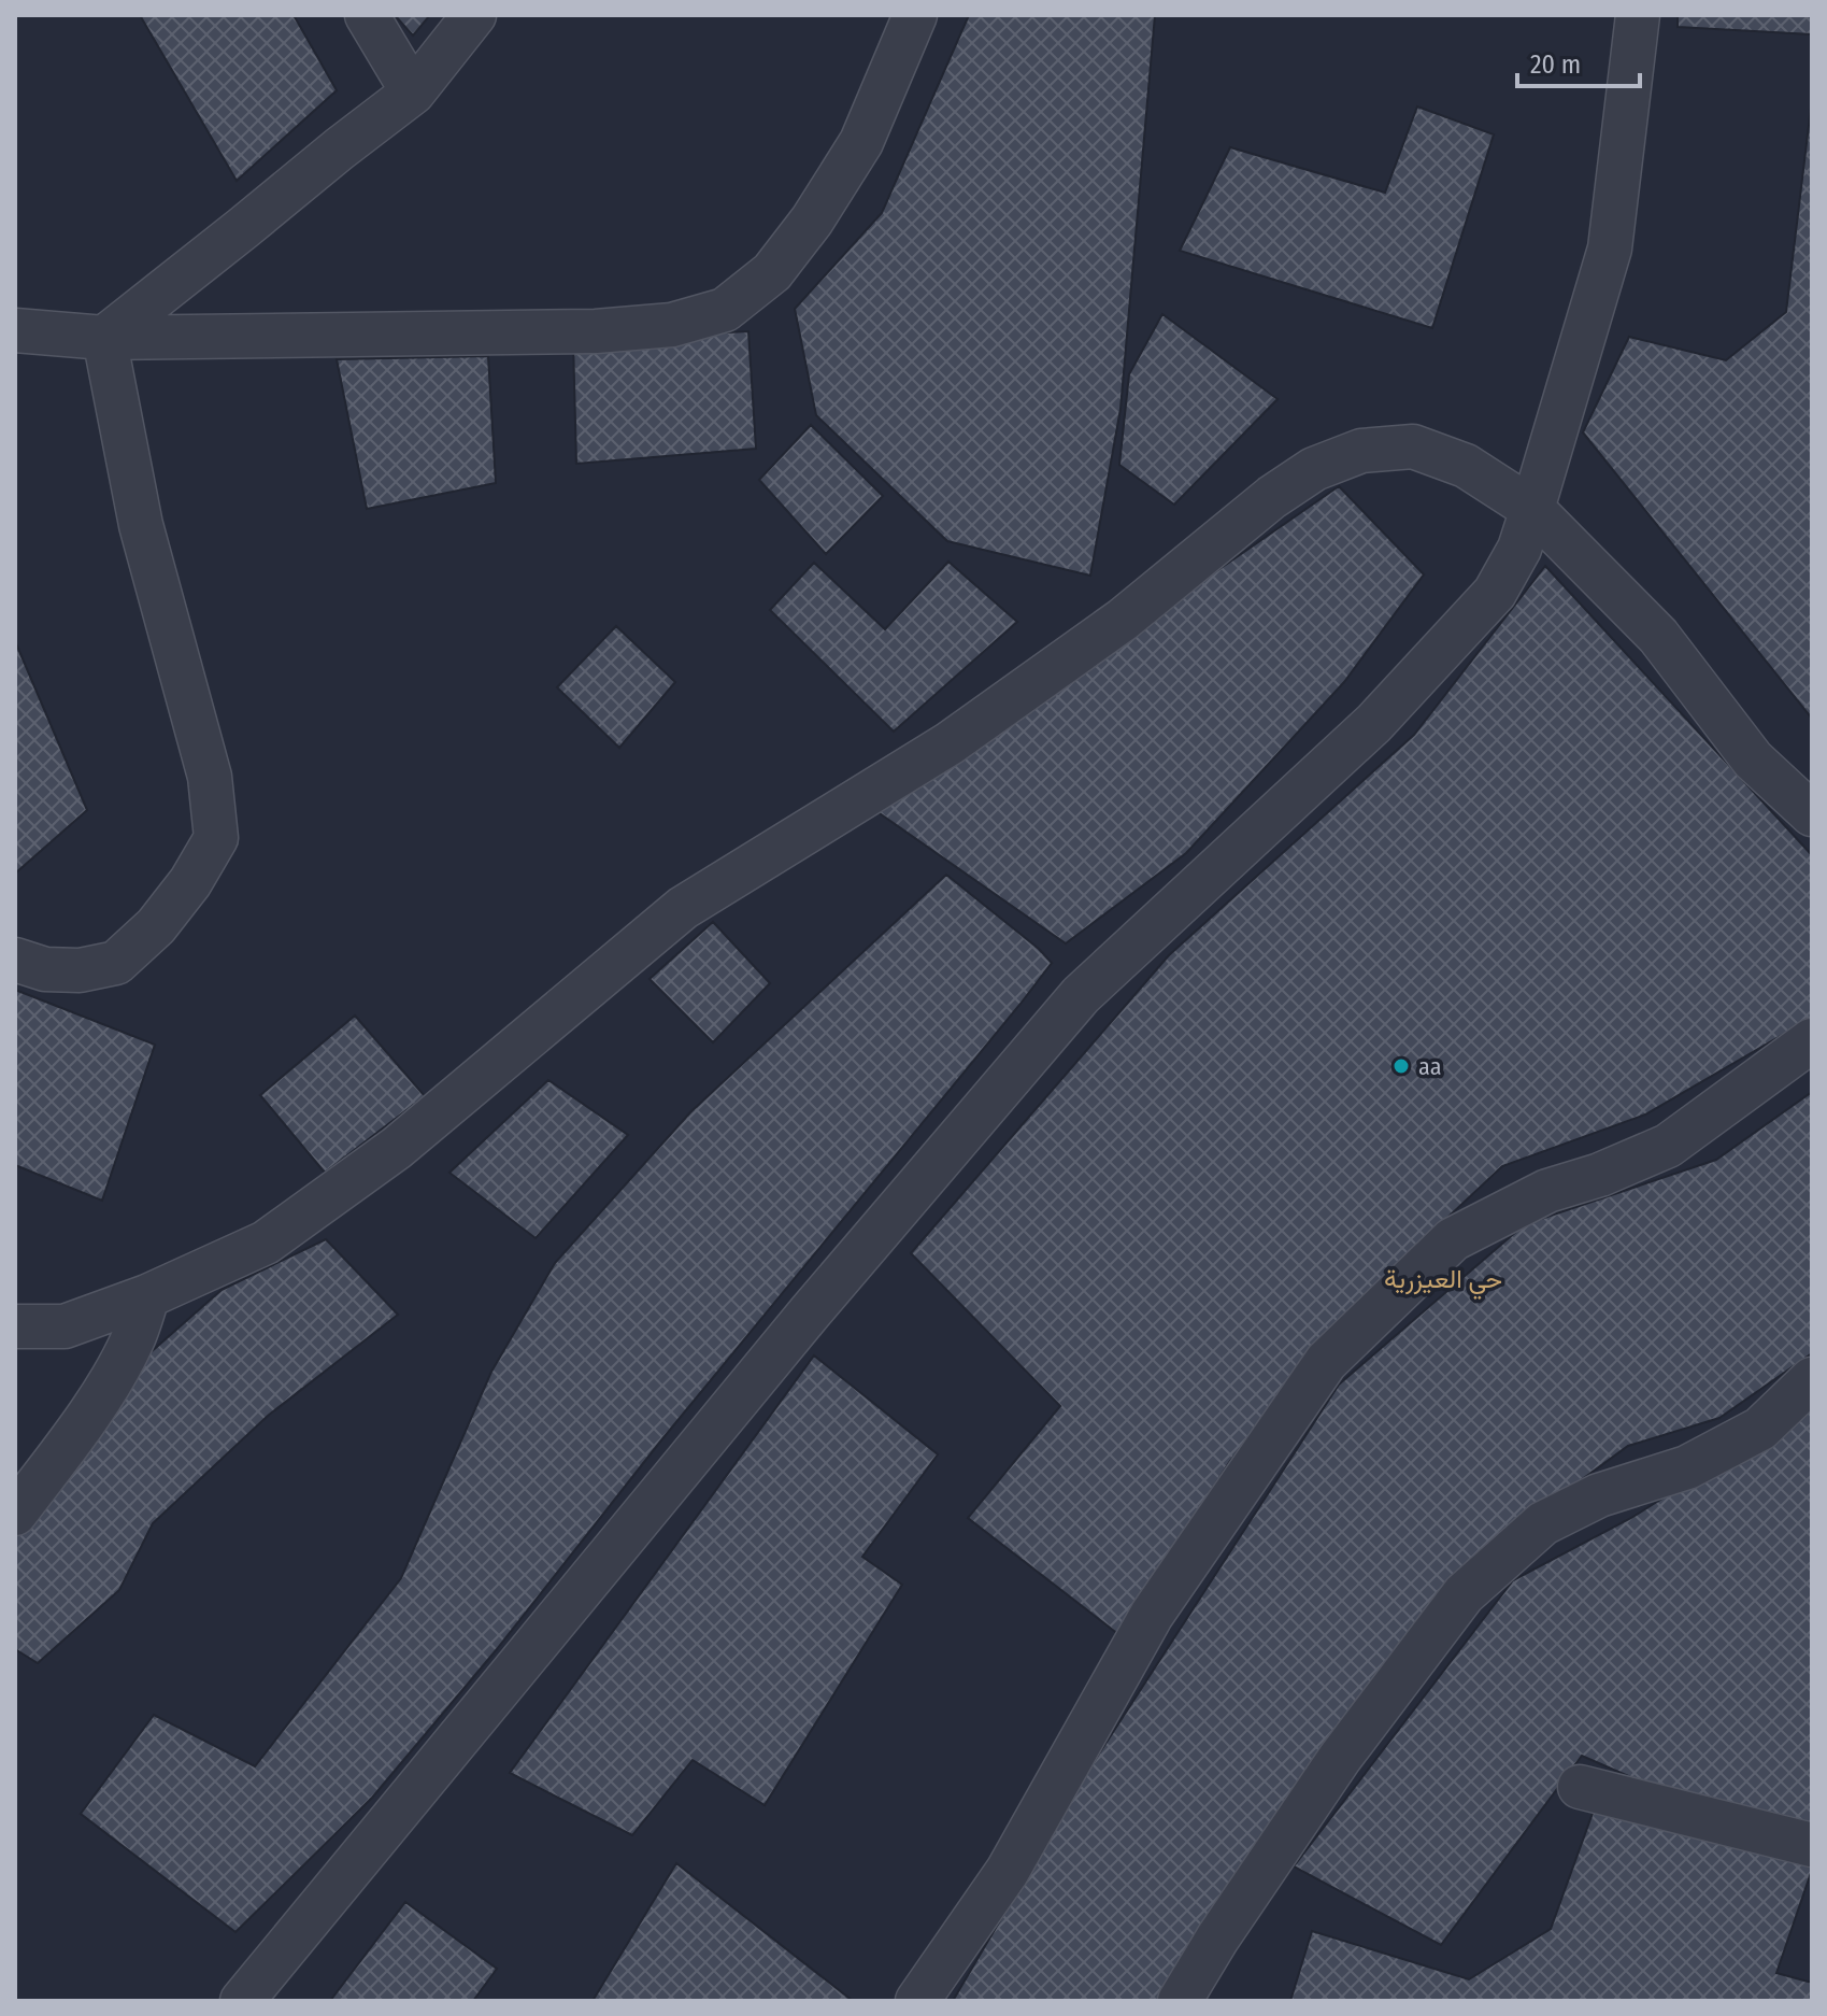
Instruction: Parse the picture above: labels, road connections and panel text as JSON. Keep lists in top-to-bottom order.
{
  "districts": ["حي العيزرية"],
  "places": ["aa"],
  "scale_bar": "20 m"
}
